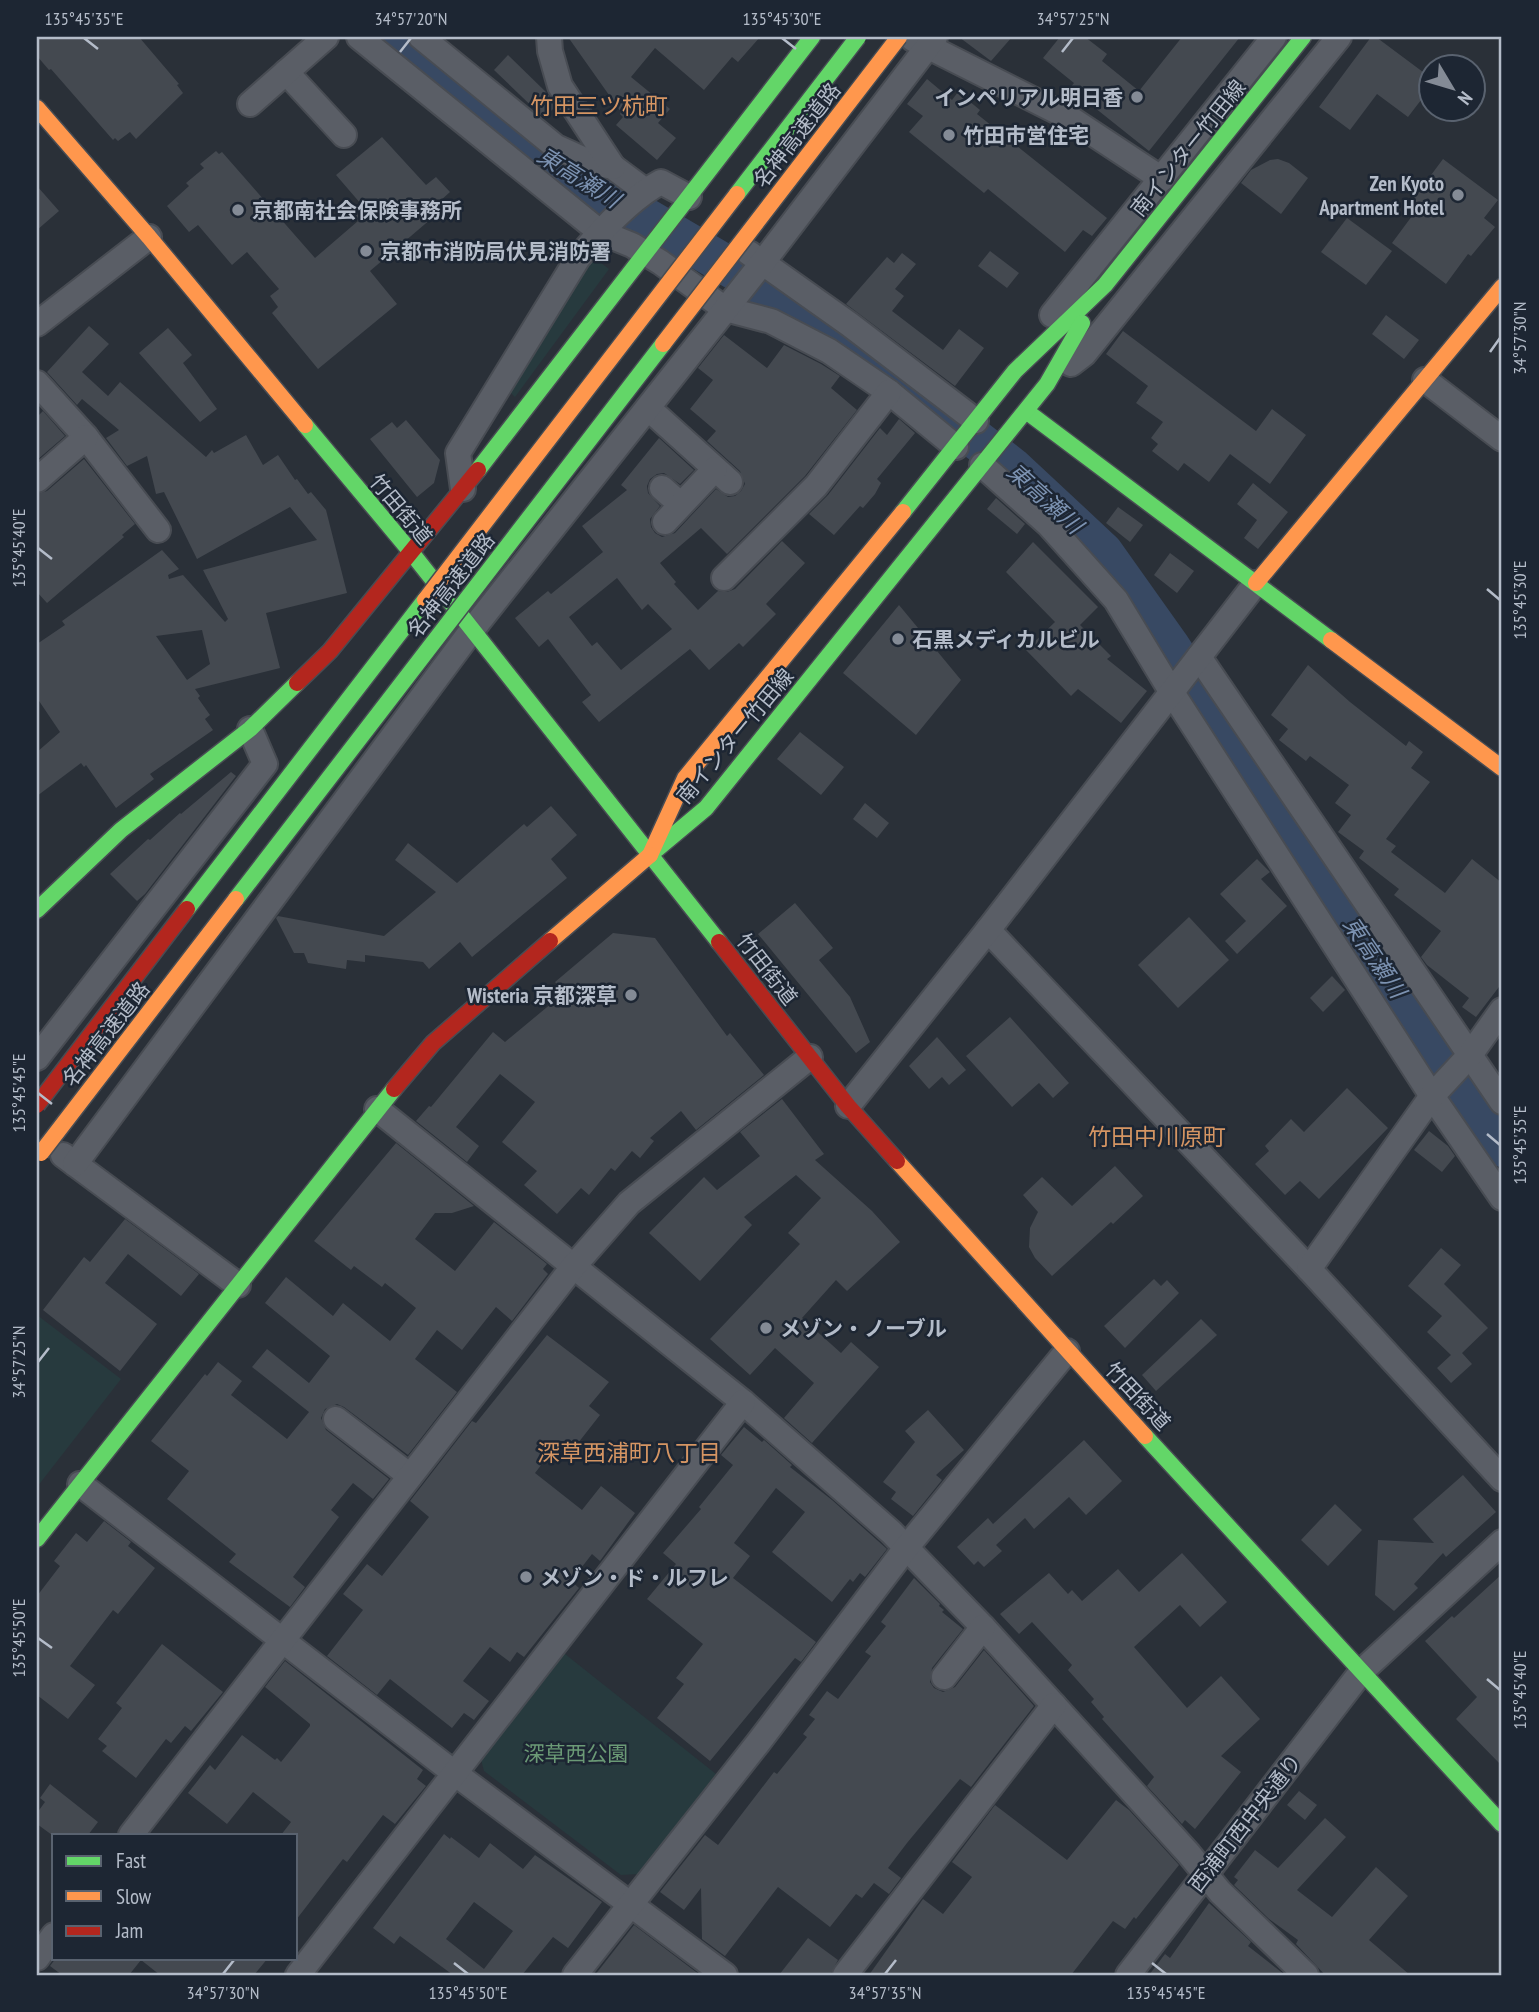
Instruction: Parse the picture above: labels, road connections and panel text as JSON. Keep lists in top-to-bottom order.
{
  "streets": {
    "main road": ["名神高速道路", "南インター竹田線", "竹田街道"],
    "street": ["西浦町西中央通り"]
  },
  "crossings": [
    ["南インター竹田線", "竹田街道"],
    ["竹田街道", "西浦町西中央通り"]
  ],
  "districts": ["竹田三ツ杭町", "竹田中川原町", "深草西浦町八丁目"],
  "water": ["東高瀬川"],
  "parks": ["深草西公園"],
  "places": [
    "インペリアル明日香",
    "竹田市営住宅",
    "Zen Kyoto Apartment Hotel",
    "京都南社会保険事務所",
    "京都市消防局伏見消防署",
    "石黒メディカルビル",
    "Wisteria 京都深草",
    "メゾン・ノーブル",
    "メゾン・ド・ルフレ"
  ],
  "legend": ["Fast", "Slow", "Jam"],
  "north": "bottom right",
  "coordinates": [
    "135°45'35\"E",
    "34°57'20\"N",
    "135°45'30\"E",
    "34°57'25\"N",
    "34°57'30\"N",
    "135°45'40\"E",
    "135°45'45\"E",
    "135°45'50\"E",
    "34°57'35\"N"
  ]
}
